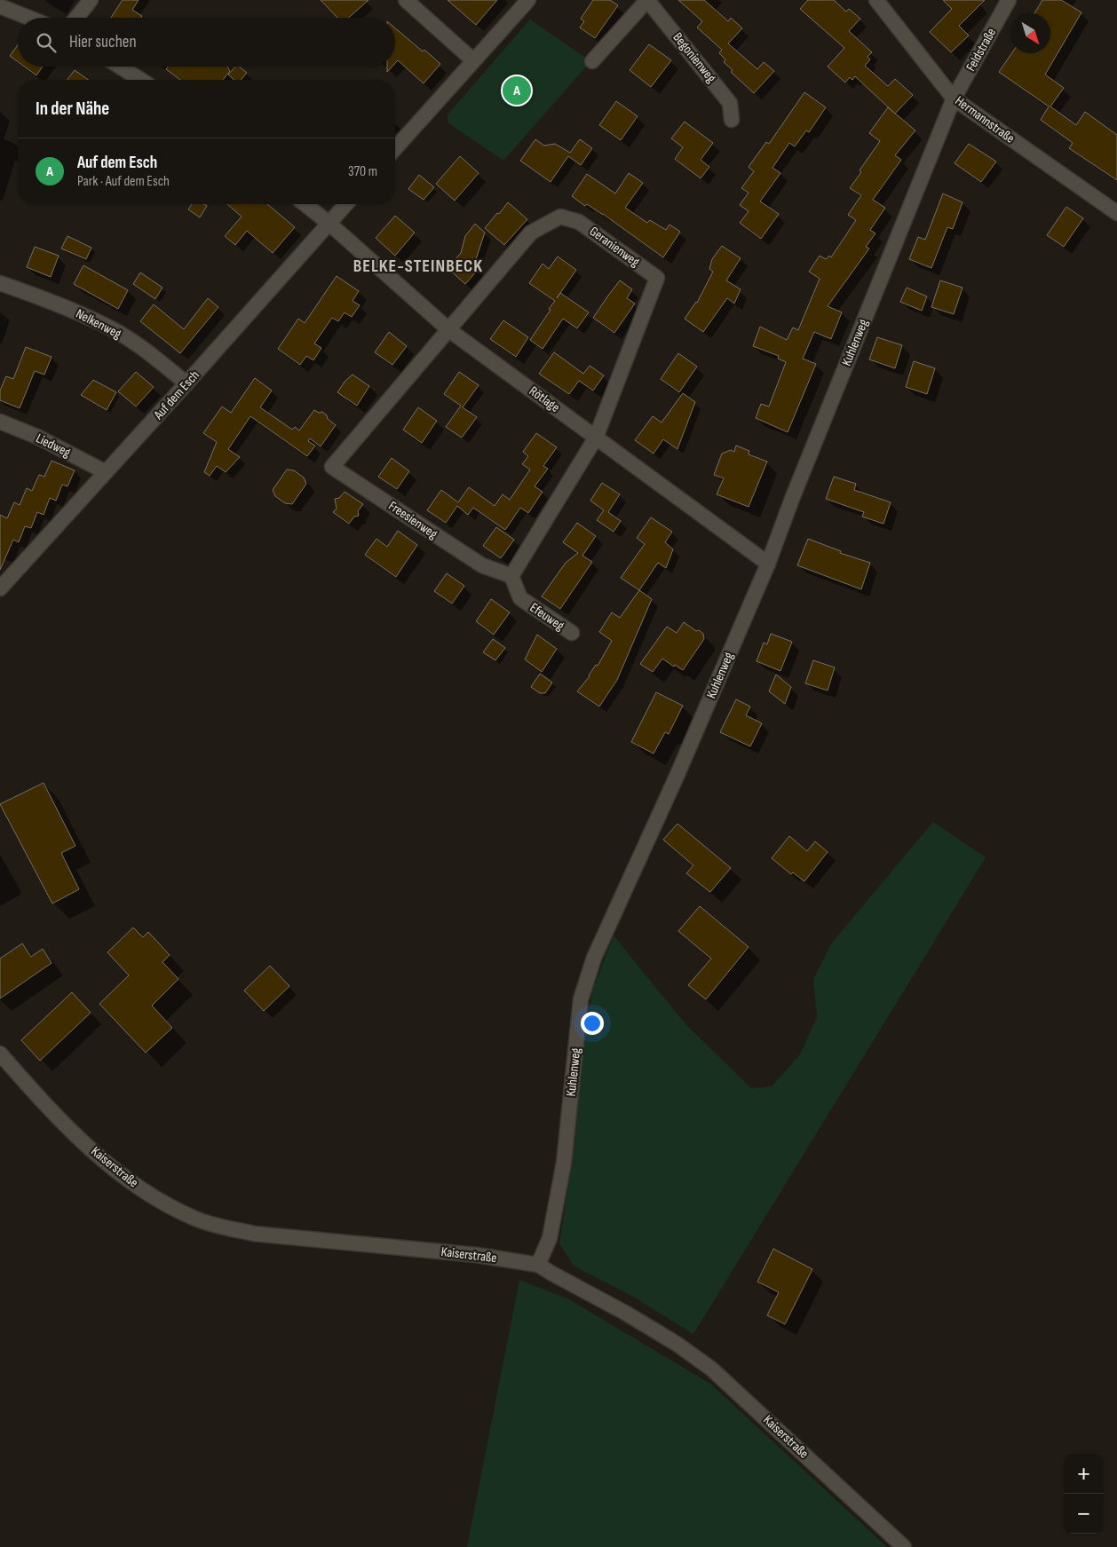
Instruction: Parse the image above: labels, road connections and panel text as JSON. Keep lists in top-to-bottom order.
{
  "streets": {
    "street": [
      "Feldstraße",
      "Begonienweg",
      "Hermannstraße",
      "Geranienweg",
      "Nelkenweg",
      "Kuhlenweg",
      "Auf dem Esch",
      "Rötlage",
      "Liedweg",
      "Freesienweg",
      "Efeuweg",
      "Kaiserstraße"
    ]
  },
  "crossings": [
    ["Feldstraße", "Hermannstraße"],
    ["Feldstraße", "Kuhlenweg"],
    ["Hermannstraße", "Kuhlenweg"],
    ["Geranienweg", "Rötlage"],
    ["Geranienweg", "Freesienweg"],
    ["Nelkenweg", "Auf dem Esch"],
    ["Kuhlenweg", "Rötlage"],
    ["Kuhlenweg", "Kaiserstraße"],
    ["Auf dem Esch", "Rötlage"],
    ["Auf dem Esch", "Liedweg"],
    ["Rötlage", "Freesienweg"],
    ["Freesienweg", "Efeuweg"]
  ],
  "districts": ["BELKE-STEINBECK"],
  "north": "bottom right",
  "page": {
    "search": "Hier suchen",
    "pins": "A",
    "heading": "In der Nähe",
    "list": [
      {
        "mark": "A",
        "name": "Auf dem Esch",
        "note": "Park · Auf dem Esch",
        "value": "370 m"
      }
    ],
    "map_buttons": ["+", "−"]
  }
}
